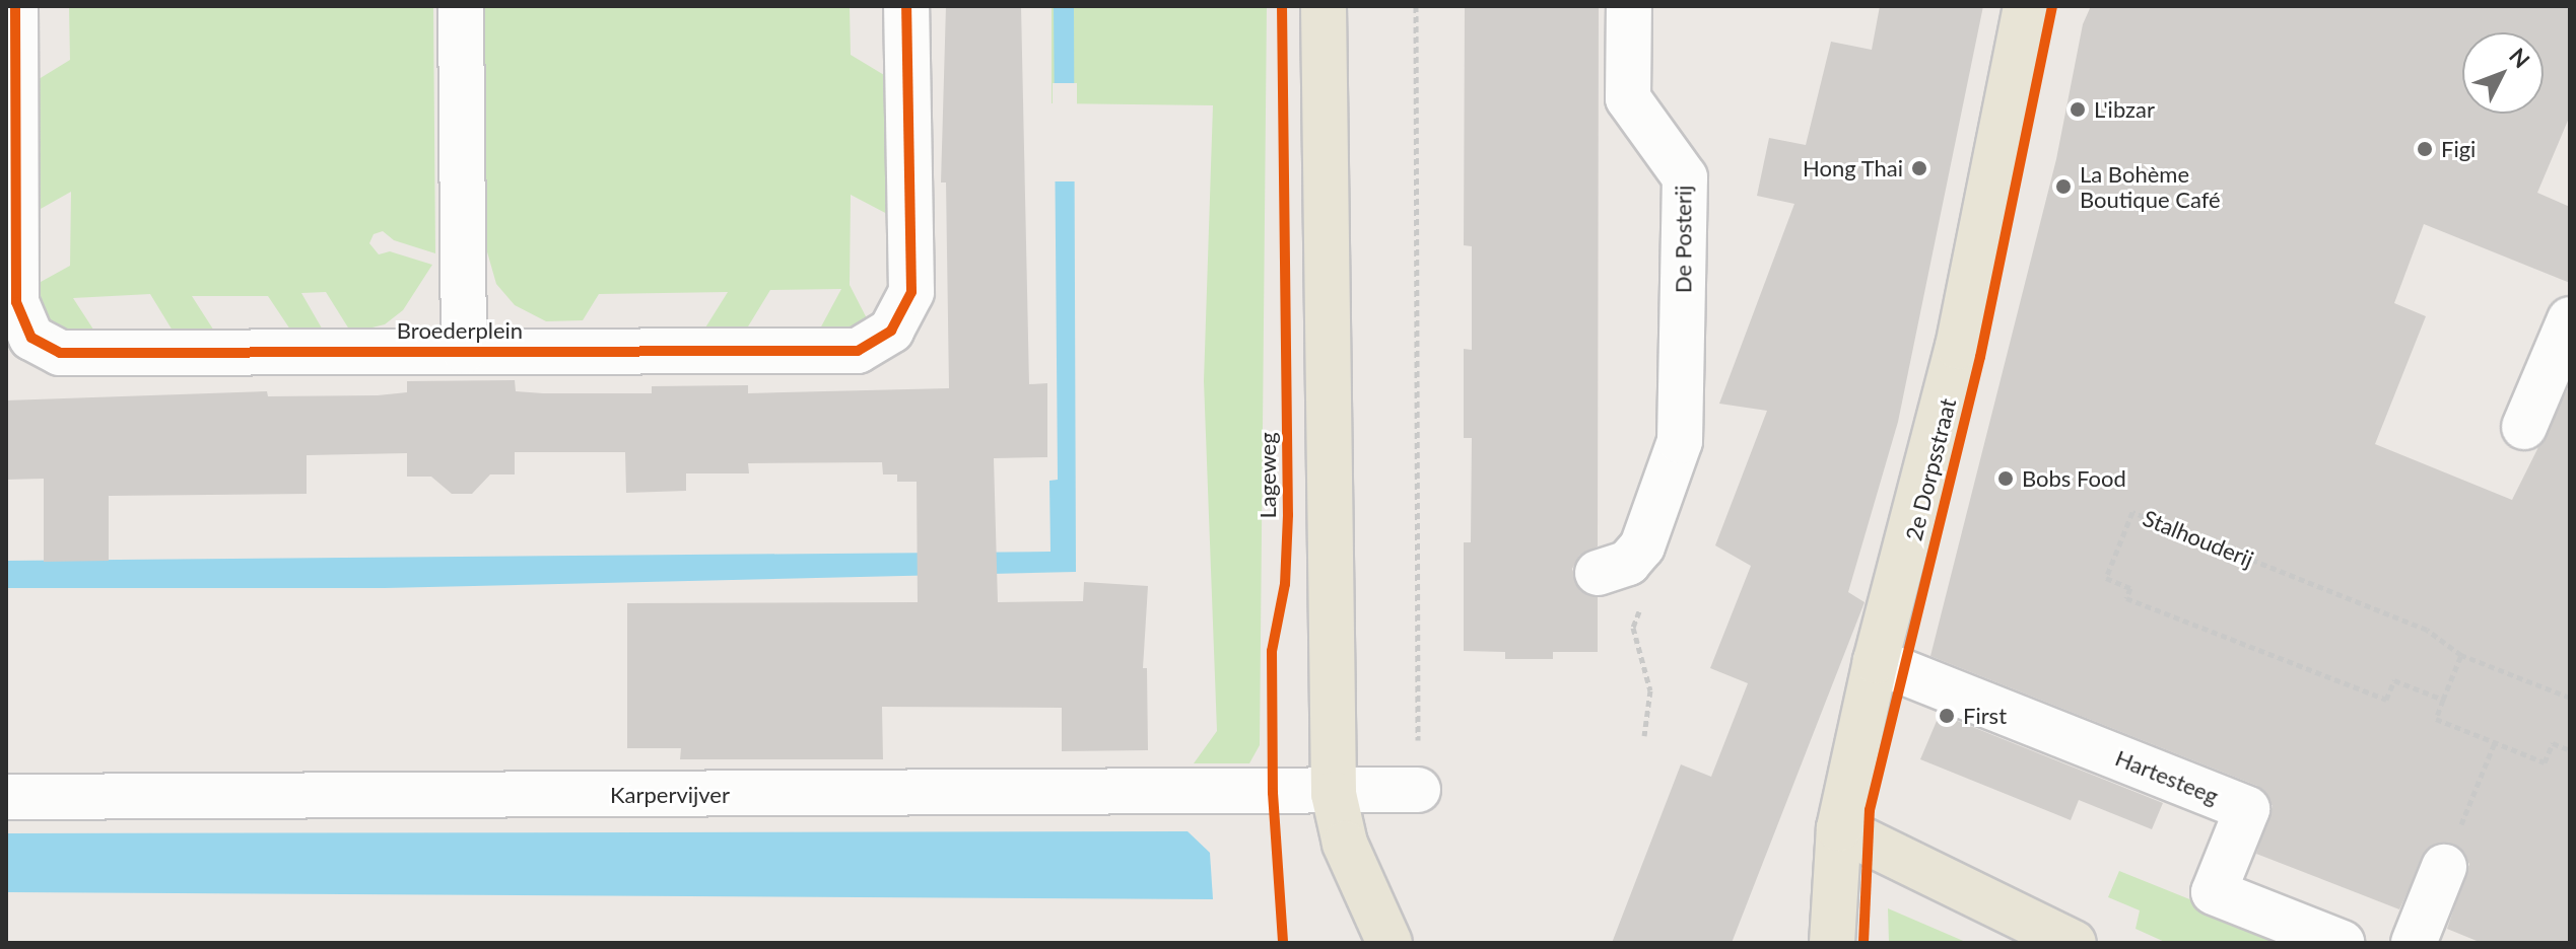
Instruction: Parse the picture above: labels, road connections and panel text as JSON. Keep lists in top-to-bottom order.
{
  "streets": {
    "main road": ["2e Dorpsstraat"],
    "street": [
      "De Posterij",
      "Broederplein",
      "Hartesteeg",
      "Karpervijver"
    ],
    "path": ["Stalhouderij"],
    "cycle path": ["Lageweg"]
  },
  "crossings": [
    ["2e Dorpsstraat", "Hartesteeg"]
  ],
  "places": [
    "L'ibzar",
    "Figi",
    "Hong Thai",
    "La Bohème Boutique Café",
    "Bobs Food",
    "First"
  ],
  "north": "top right"
}
